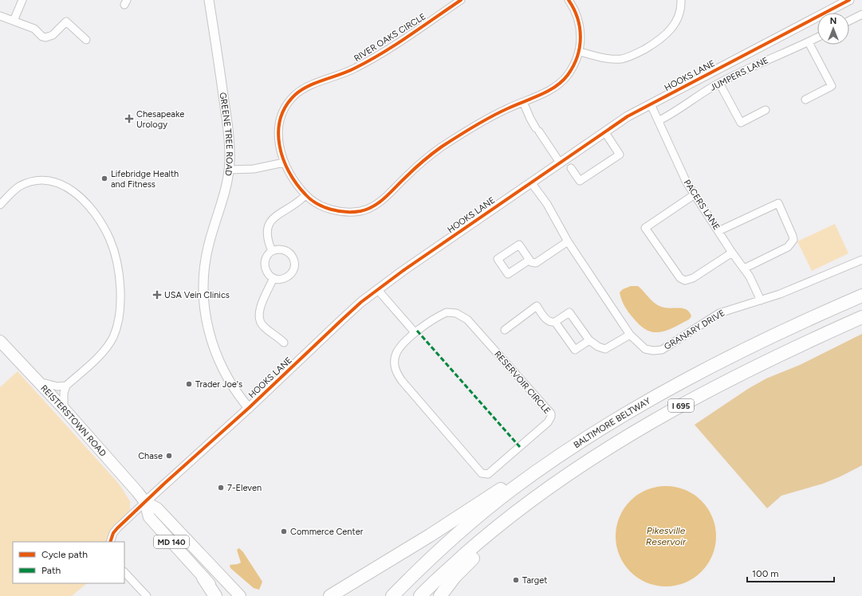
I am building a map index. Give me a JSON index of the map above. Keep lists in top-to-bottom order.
{
  "streets": {
    "highway": ["I 695", "BALTIMORE BELTWAY"],
    "main road": ["REISTERSTOWN ROAD", "MD 140"],
    "street": [
      "RIVER OAKS CIRCLE",
      "JUMPERS LANE",
      "HOOKS LANE",
      "GREENE TREE ROAD",
      "PACERS LANE",
      "GRANARY DRIVE",
      "RESERVOIR CIRCLE"
    ]
  },
  "crossings": [
    ["JUMPERS LANE", "PACERS LANE"],
    ["HOOKS LANE", "GREENE TREE ROAD"],
    ["HOOKS LANE", "PACERS LANE"],
    ["HOOKS LANE", "GRANARY DRIVE"],
    ["HOOKS LANE", "REISTERSTOWN ROAD"],
    ["PACERS LANE", "GRANARY DRIVE"]
  ],
  "water": ["Pikesville Reservoir"],
  "places": {
    "health": ["Chesapeake Urology", "USA Vein Clinics"],
    "other": [
      "Lifebridge Health and Fitness",
      "Trader Joe's",
      "Chase",
      "7-Eleven",
      "Commerce Center",
      "Target"
    ]
  },
  "legend": ["Cycle path", "Path"],
  "scale_bar": "100 m",
  "north": "top"
}
